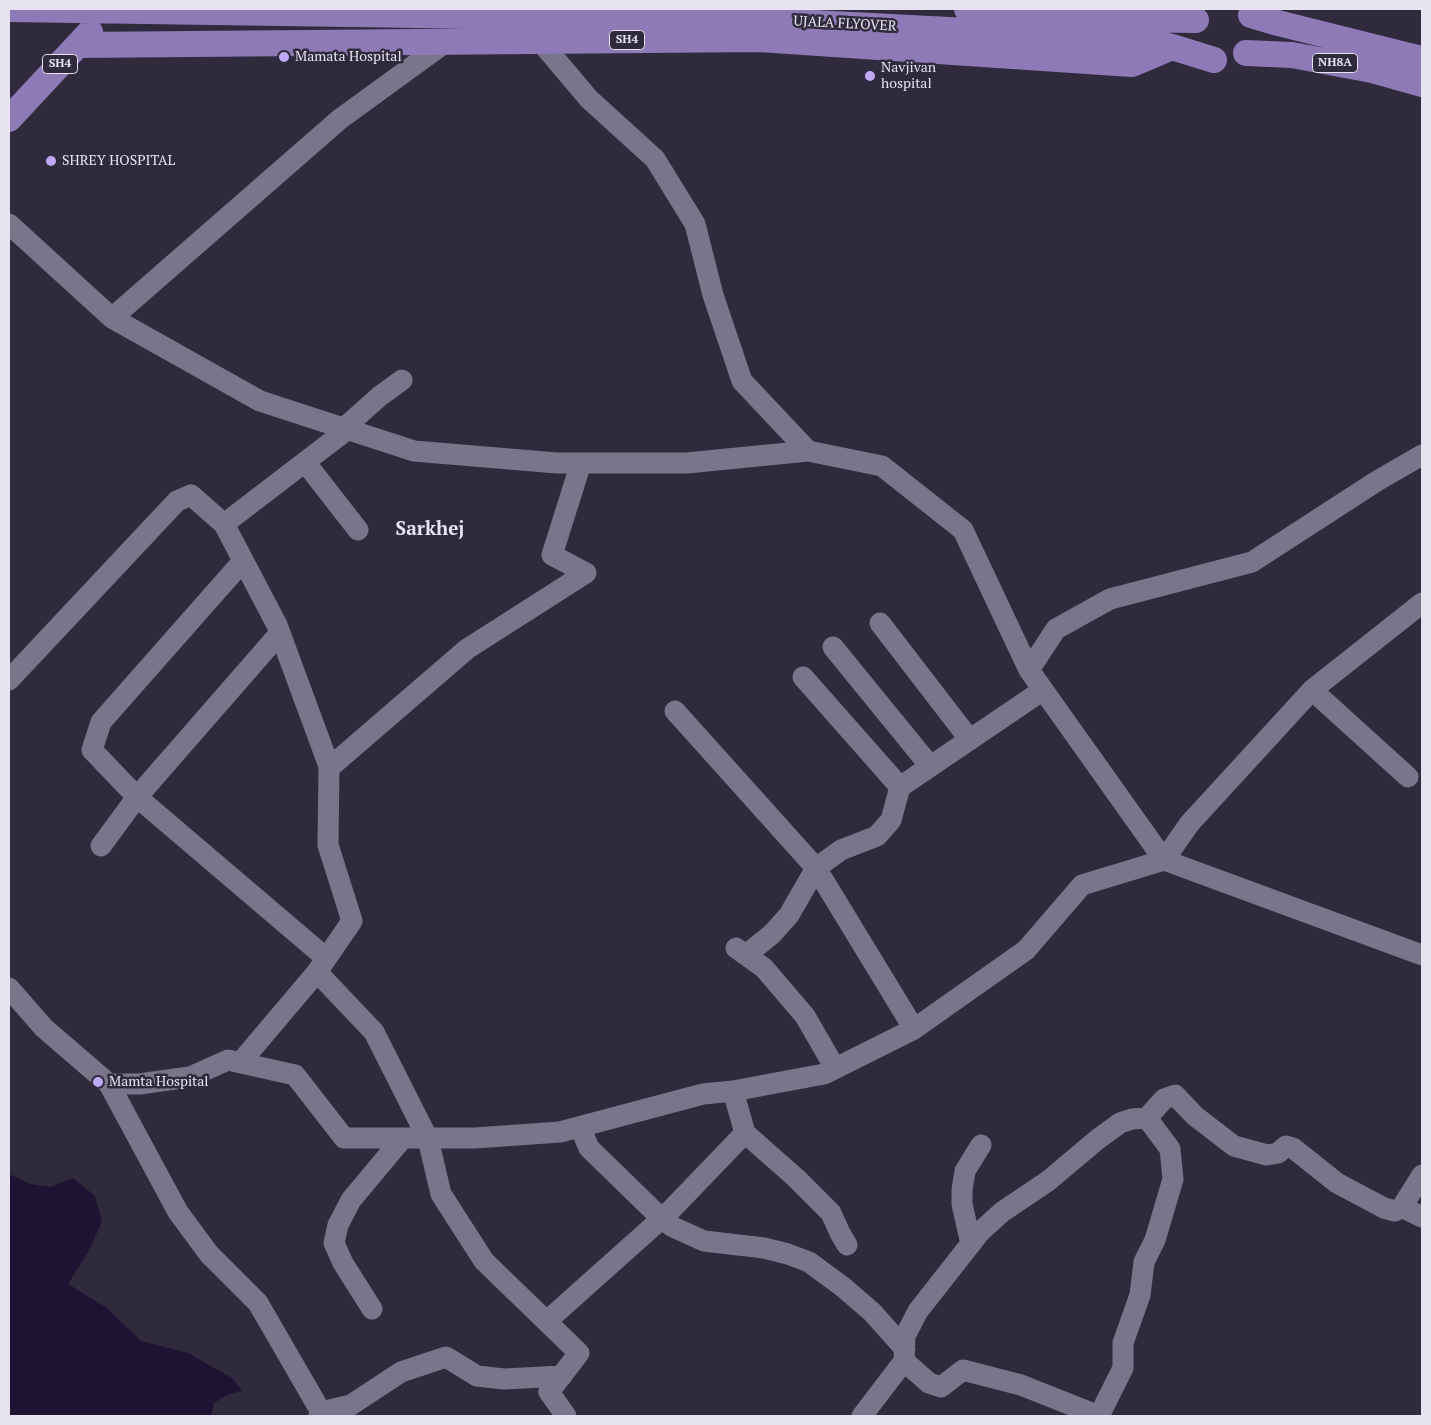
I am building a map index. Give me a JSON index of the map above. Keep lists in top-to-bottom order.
{
  "streets": {
    "main road": ["UJALA FLYOVER", "SH4", "NH8A"]
  },
  "districts": ["Sarkhej"],
  "places": [
    "Mamata Hospital",
    "Navjivan hospital",
    "SHREY HOSPITAL",
    "Mamta Hospital"
  ]
}
